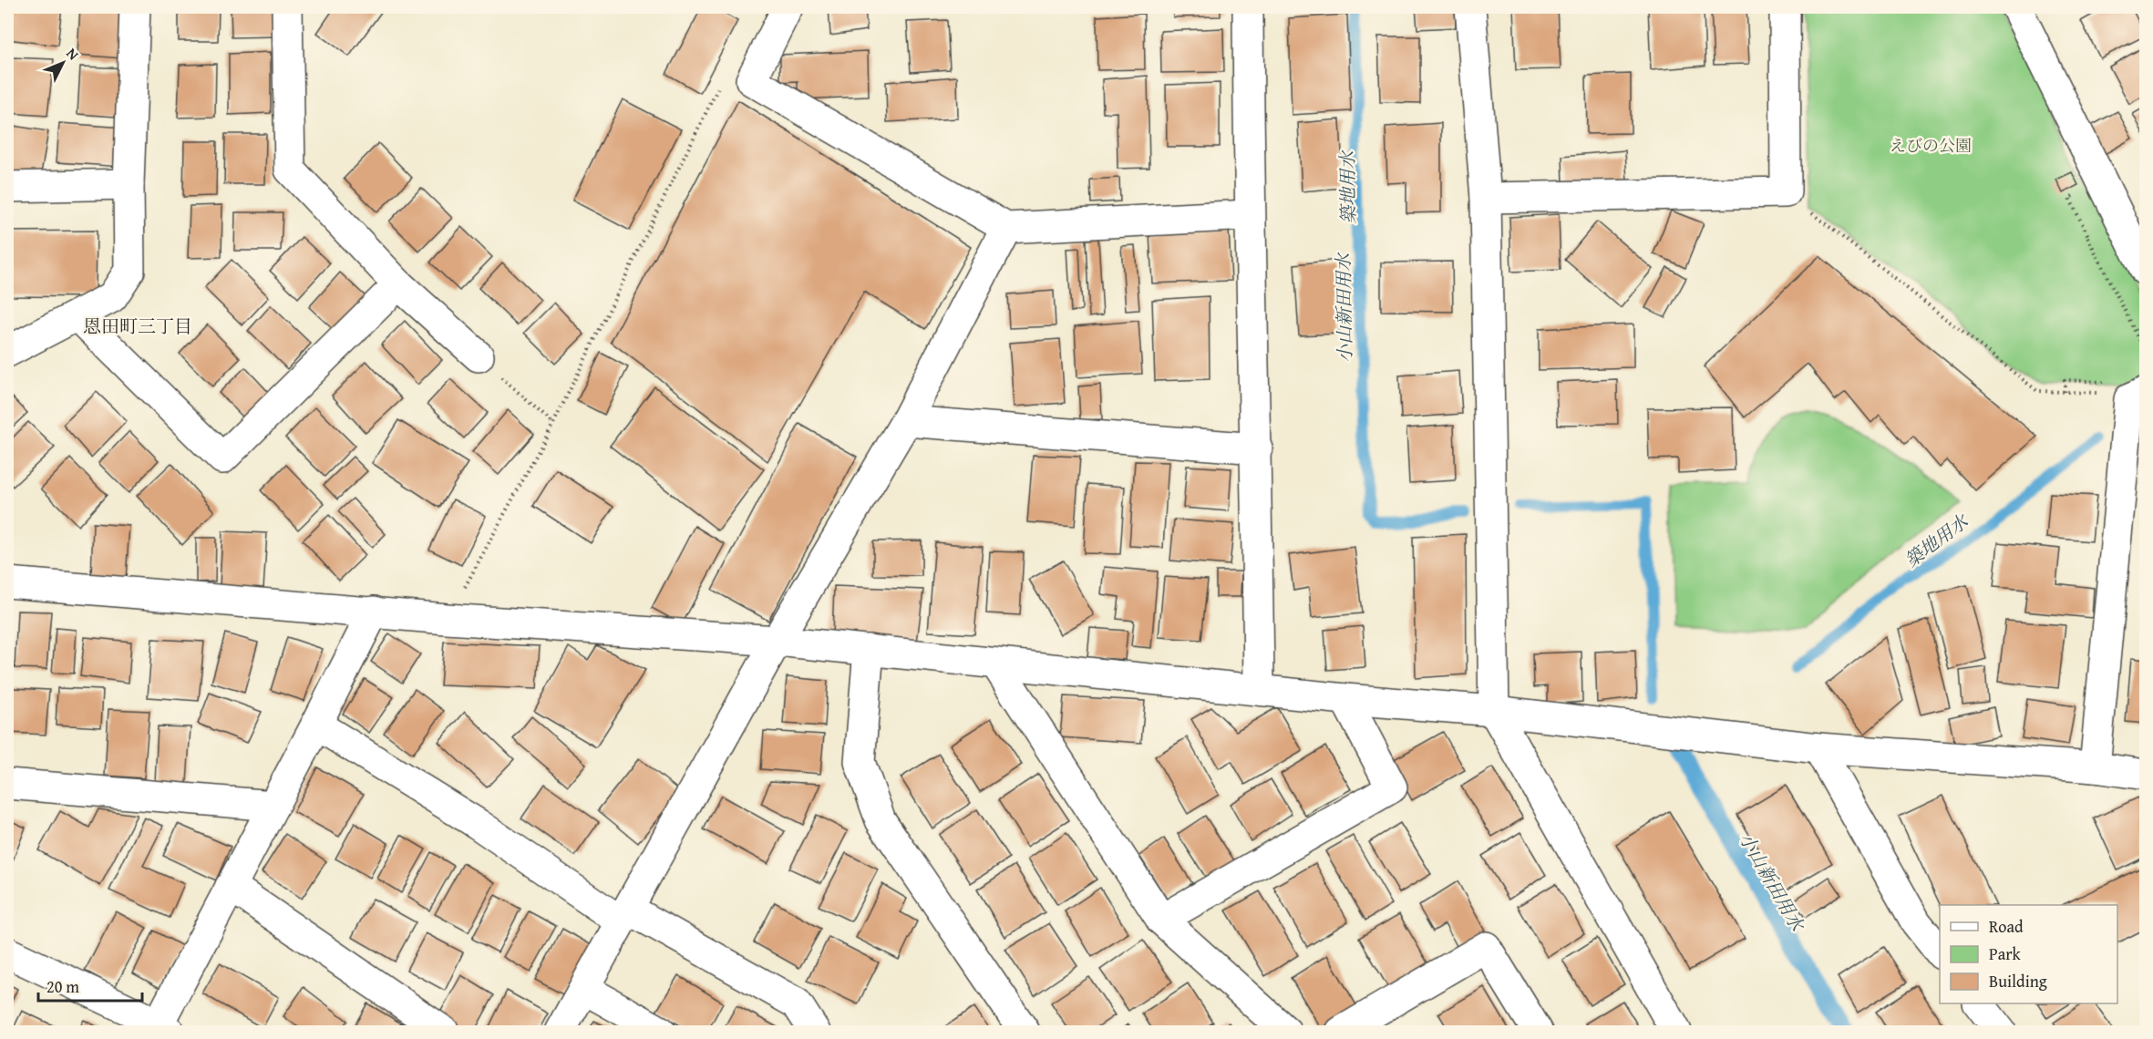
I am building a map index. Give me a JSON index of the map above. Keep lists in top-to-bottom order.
{
  "districts": ["恩田町三丁目"],
  "water": ["築地用水", "小山新田用水"],
  "parks": ["えびの公園"],
  "legend": ["Road", "Park", "Building"],
  "scale_bar": "20 m",
  "north": "top right"
}
